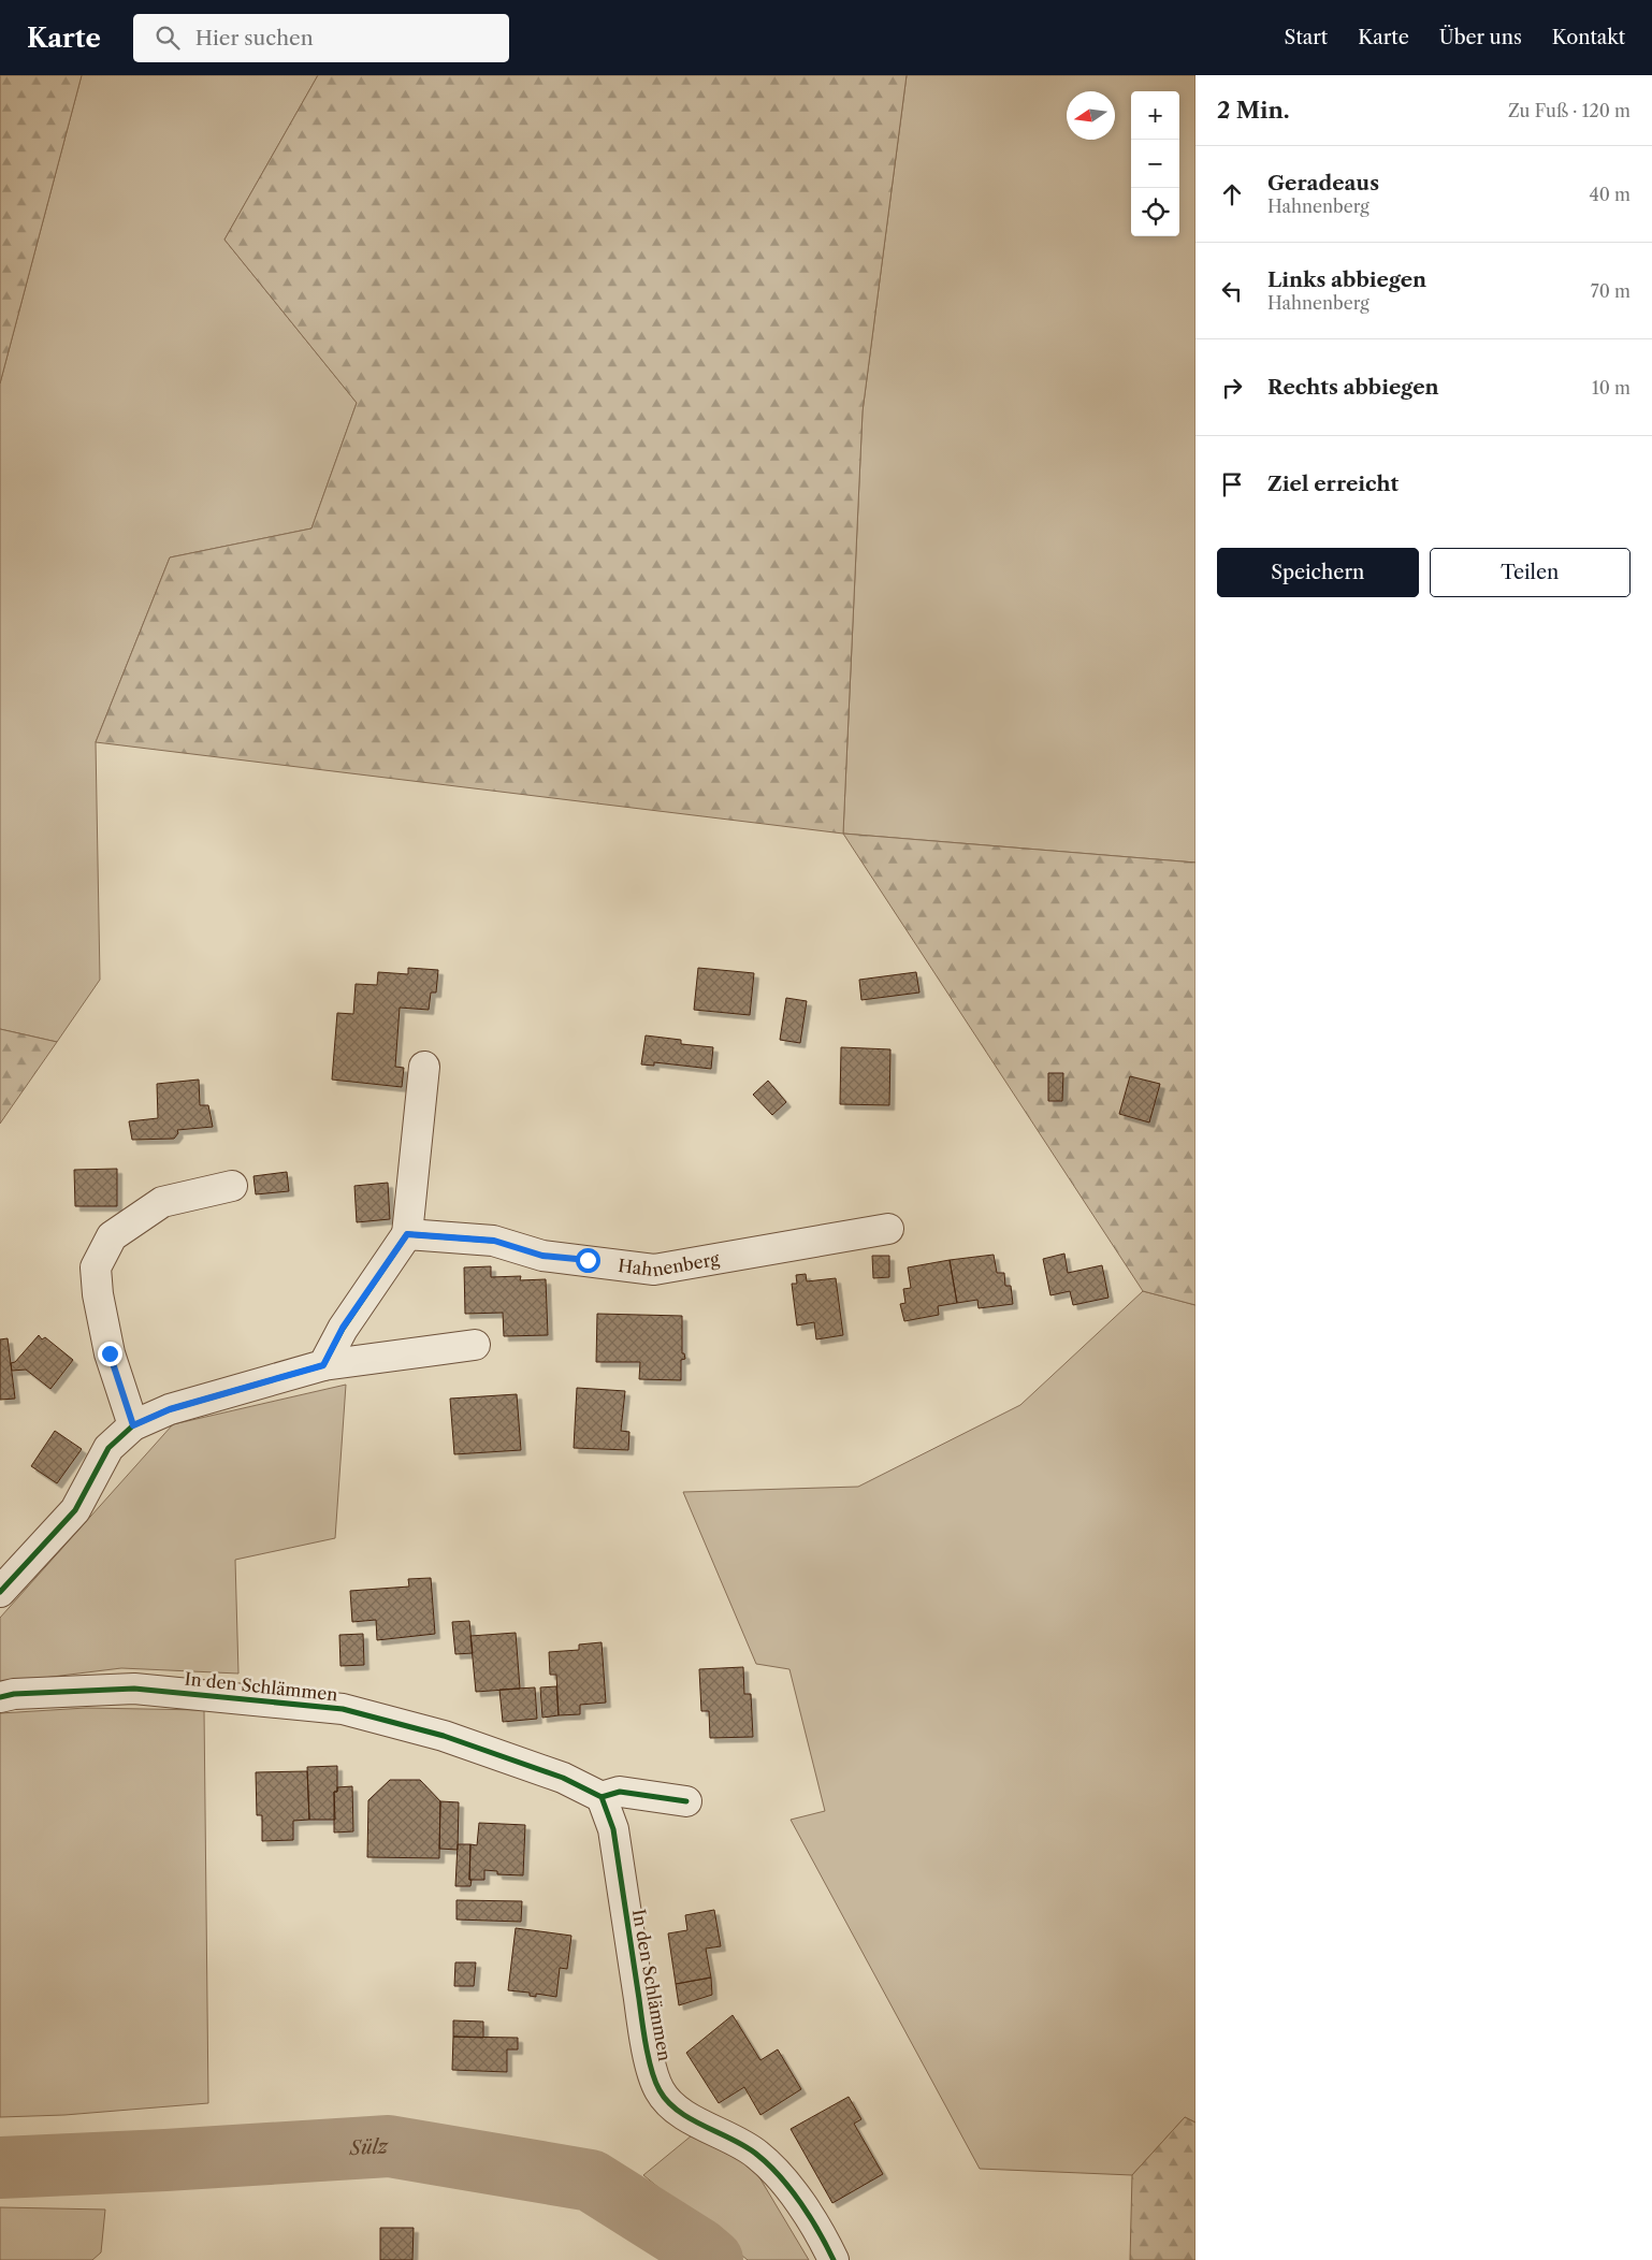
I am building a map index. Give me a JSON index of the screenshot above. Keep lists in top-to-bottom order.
{
  "streets": {
    "street": ["Hahnenberg", "In den Schlämmen"]
  },
  "water": ["Sülz"],
  "north": "left",
  "page": {
    "header": "Karte",
    "search": "Hier suchen",
    "nav": [
      "Start",
      "Karte",
      "Über uns",
      "Kontakt"
    ],
    "heading": ["2 Min.", "Zu Fuß · 120 m"],
    "map_buttons": ["+", "−"],
    "list": [
      ["Geradeaus", "Hahnenberg", "40 m"],
      ["Links abbiegen", "Hahnenberg", "70 m"],
      ["Rechts abbiegen", "10 m"],
      "Ziel erreicht"
    ],
    "buttons": ["Speichern", "Teilen"]
  }
}
